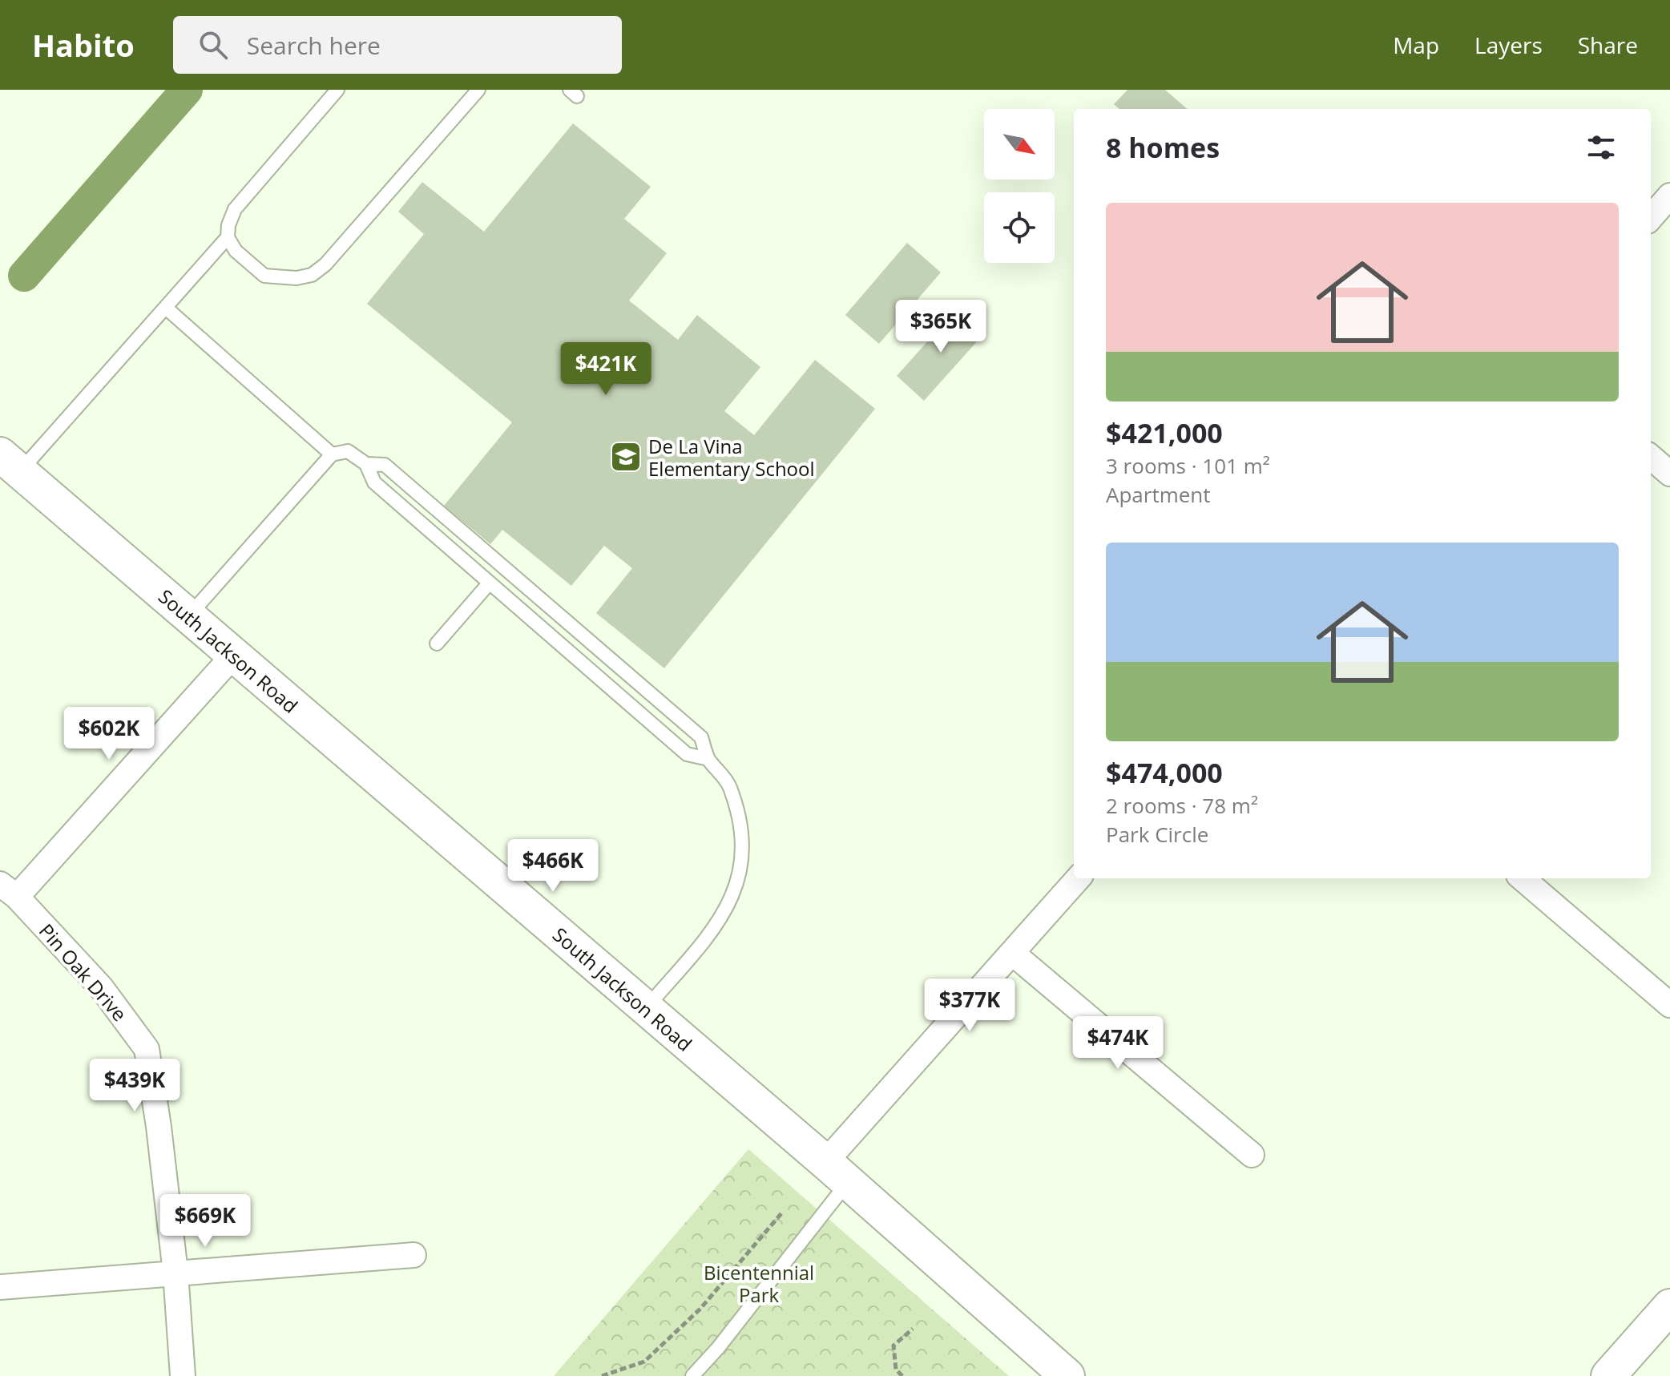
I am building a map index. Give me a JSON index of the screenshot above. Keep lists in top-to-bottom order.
{
  "streets": {
    "main road": ["South Jackson Road"],
    "street": ["Pin Oak Drive"]
  },
  "parks": ["Bicentennial Park"],
  "places": {
    "school or university": ["De La Vina Elementary School"]
  },
  "north": "bottom right",
  "page": {
    "header": "Habito",
    "search": "Search here",
    "nav": ["Map", "Layers", "Share"],
    "heading": "8 homes",
    "list": [
      {
        "name": "$421,000",
        "note": "3 rooms · 101 m² · Apartment"
      },
      {
        "name": "$474,000",
        "note": "2 rooms · 78 m² · Park Circle"
      }
    ],
    "price": [
      "$365K",
      "$421K",
      "$602K",
      "$466K",
      "$377K",
      "$474K",
      "$439K",
      "$669K"
    ]
  }
}
